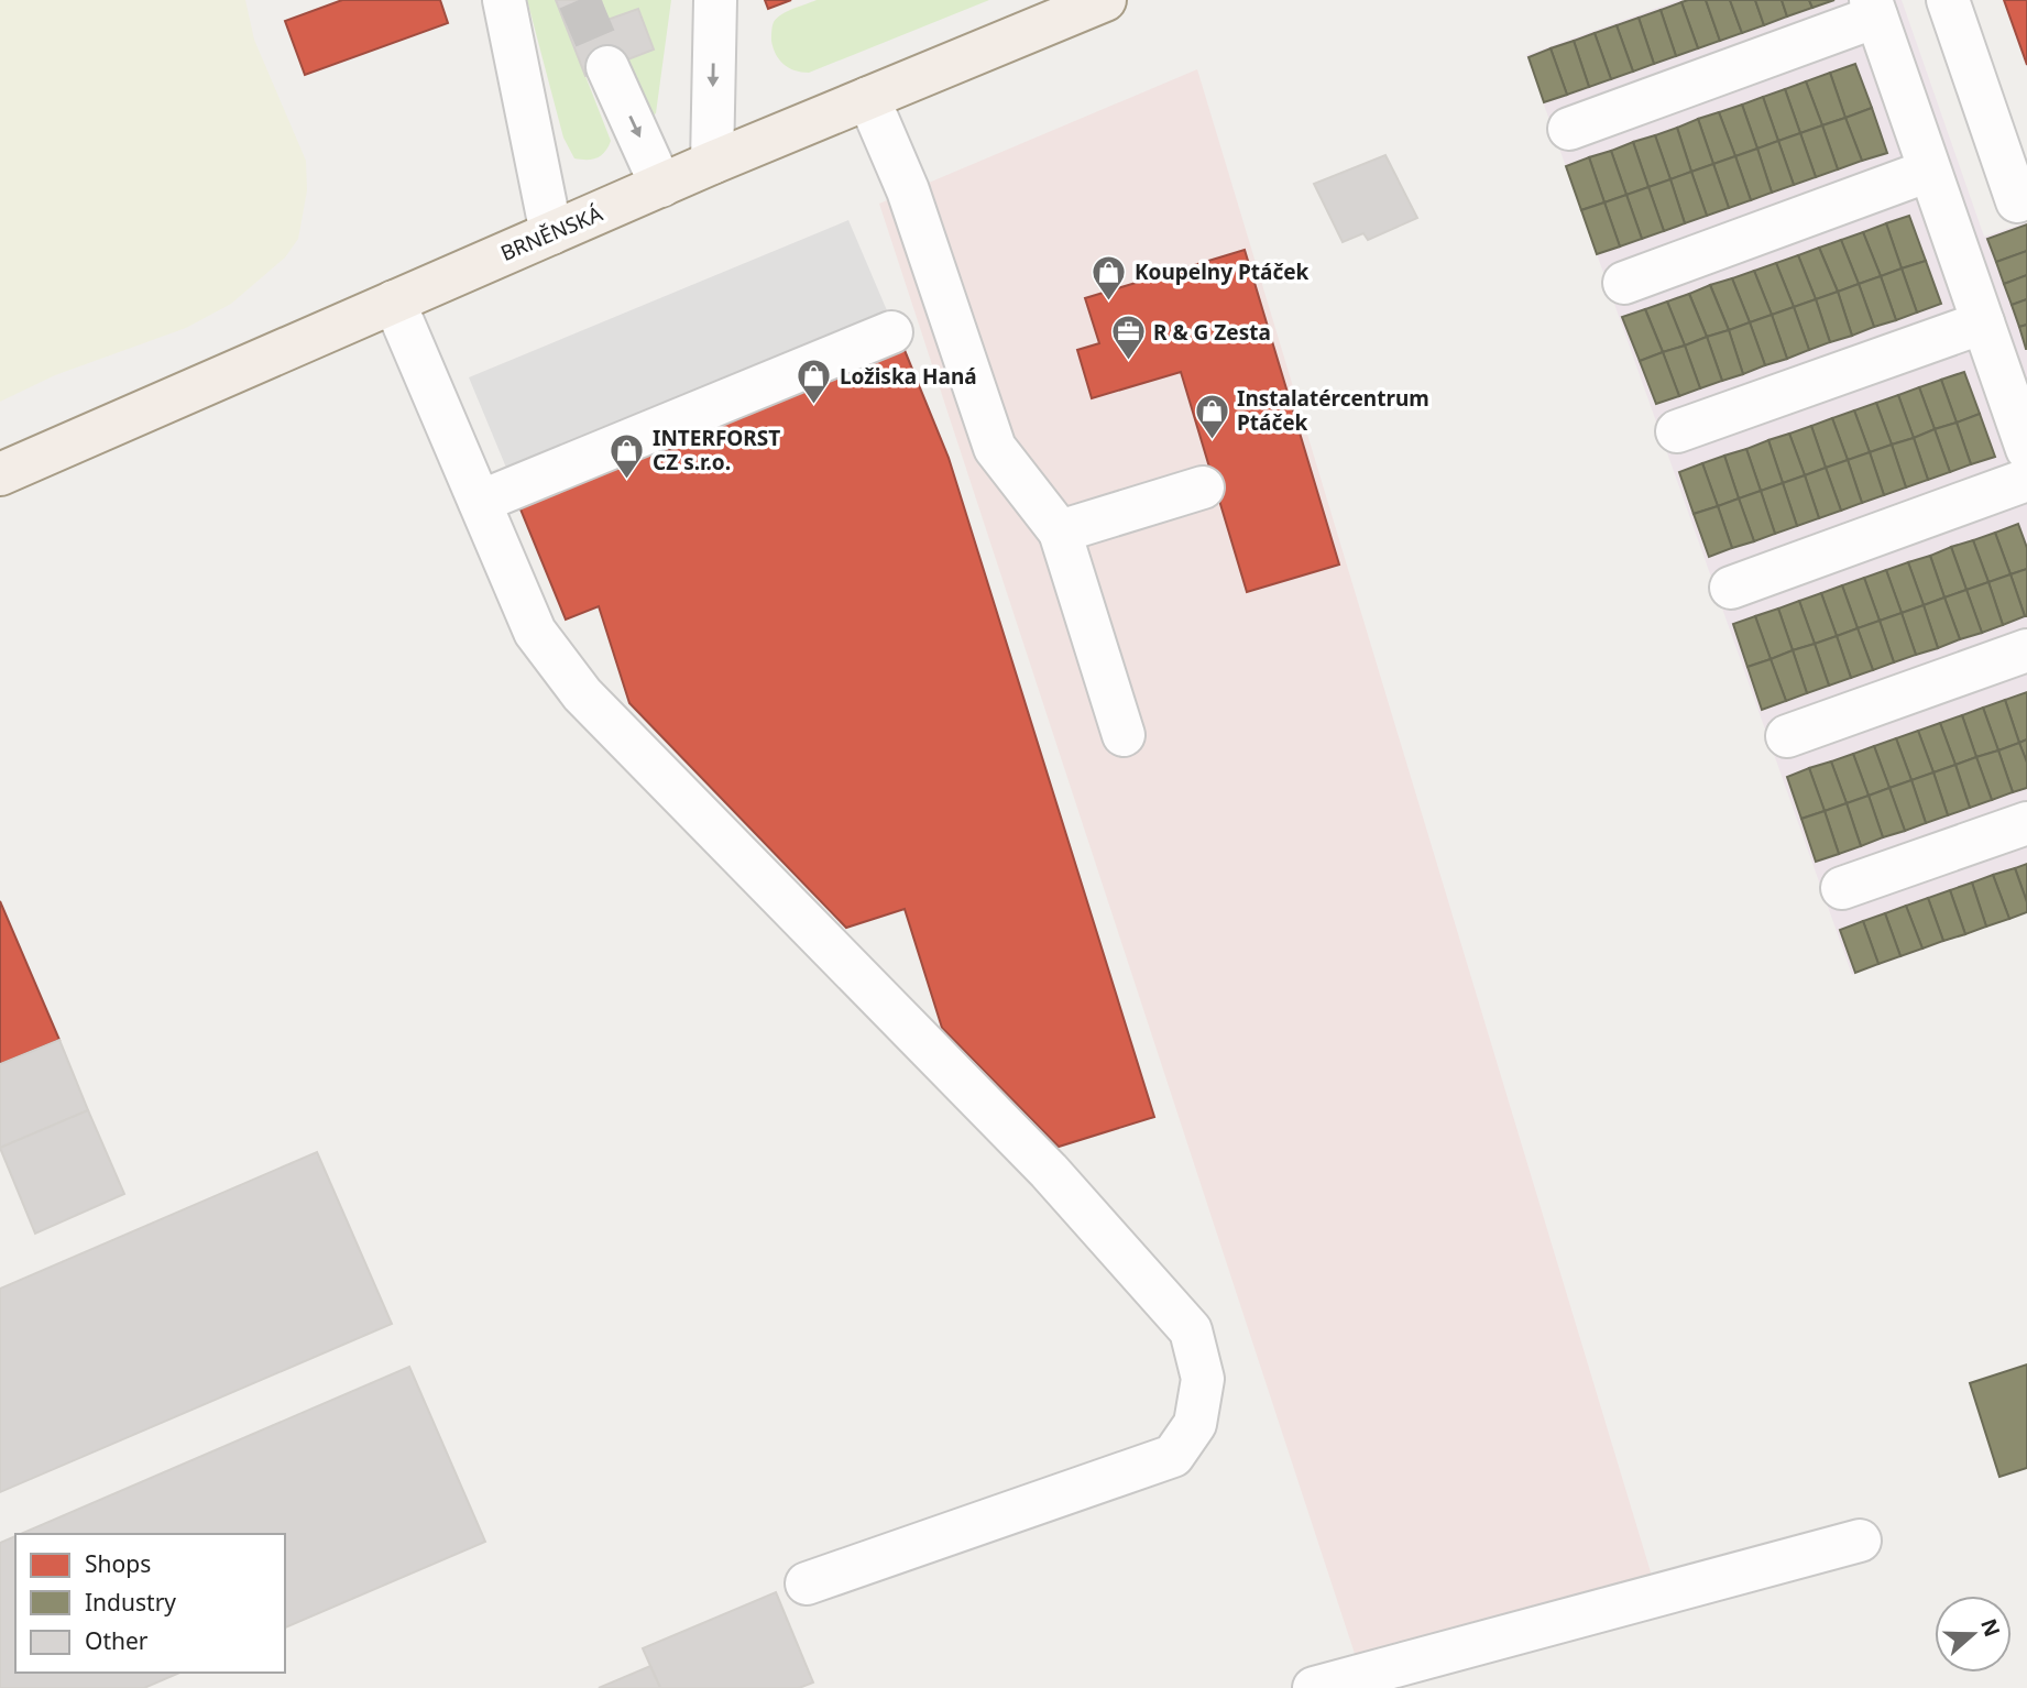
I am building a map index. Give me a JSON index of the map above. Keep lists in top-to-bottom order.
{
  "streets": {
    "main road": ["BRNĚNSKÁ"]
  },
  "places": {
    "shop": [
      "Koupelny Ptáček",
      "Ložiska Haná",
      "Instalatércentrum Ptáček",
      "INTERFORST CZ s.r.o."
    ],
    "office": ["R & G Zesta"]
  },
  "legend": ["Shops", "Industry", "Other"],
  "north": "right"
}
